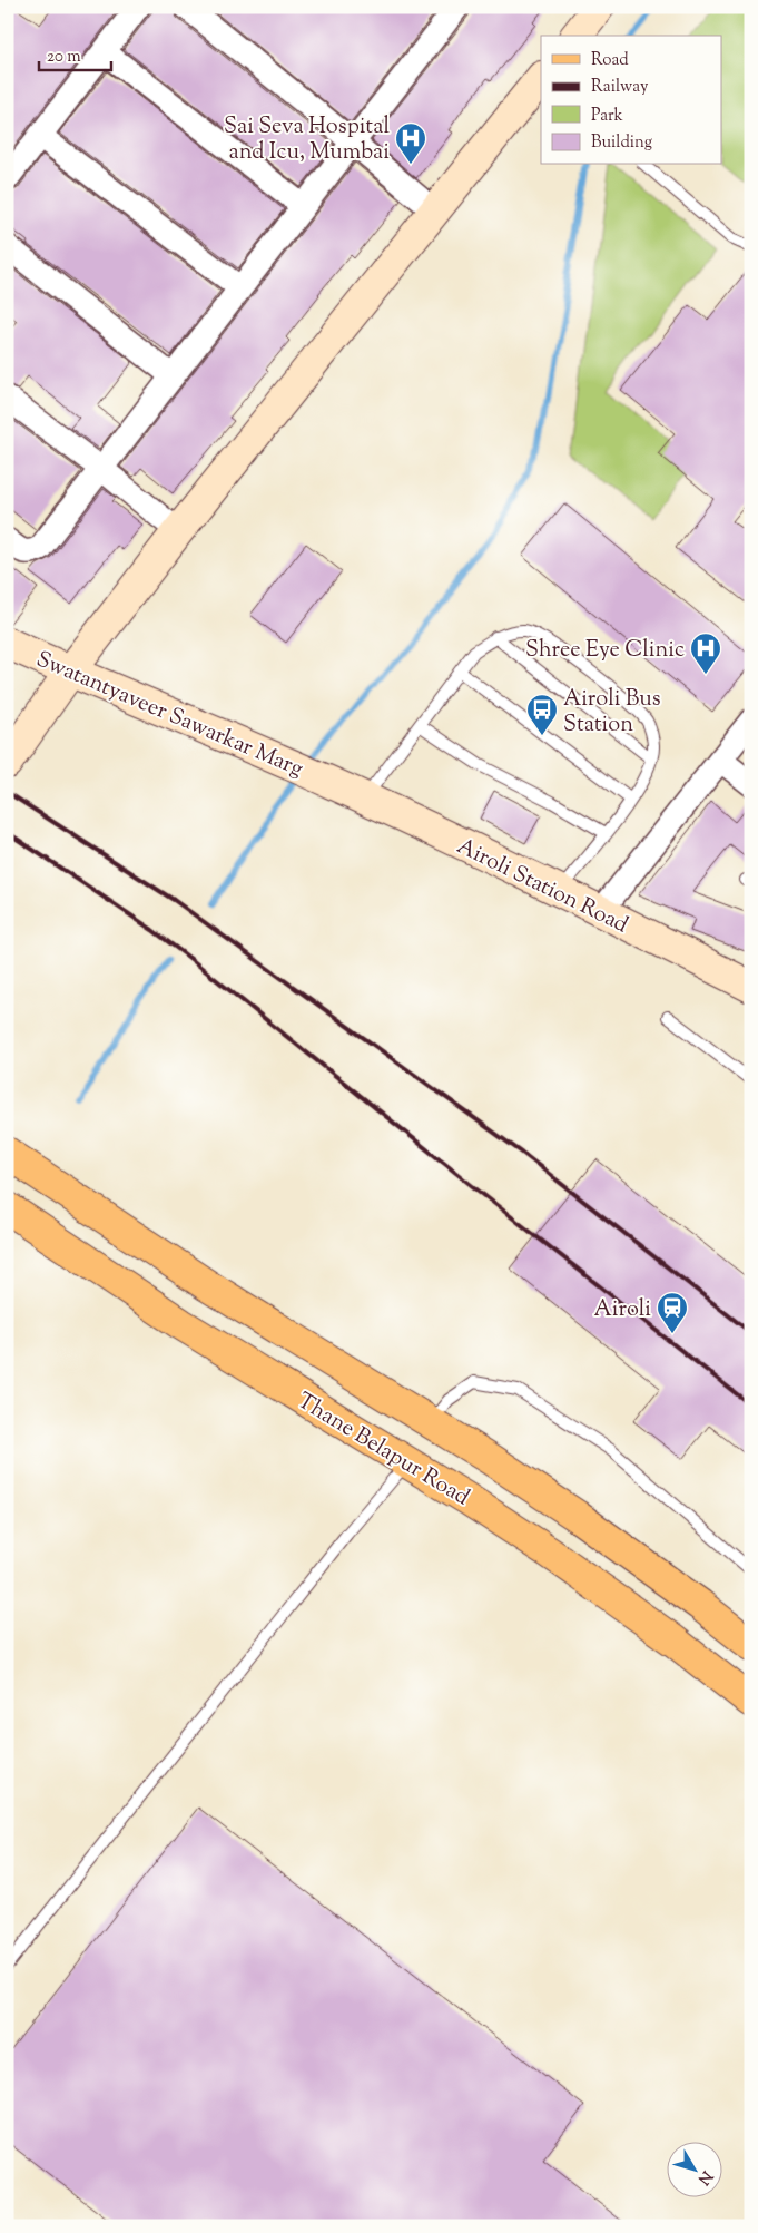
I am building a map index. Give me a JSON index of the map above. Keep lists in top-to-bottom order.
{
  "streets": {
    "main road": ["Swatantyaveer Sawarkar Marg", "Airoli Station Road", "Thane Belapur Road"]
  },
  "crossings": [
    ["Swatantyaveer Sawarkar Marg", "Airoli Station Road"]
  ],
  "places": {
    "hospital": ["Sai Seva Hospital and Icu, Mumbai", "Shree Eye Clinic"],
    "bus stop": ["Airoli Bus Station"],
    "station": ["Airoli"]
  },
  "legend": [
    "Road",
    "Railway",
    "Park",
    "Building"
  ],
  "scale_bar": "20 m",
  "north": "bottom right"
}
